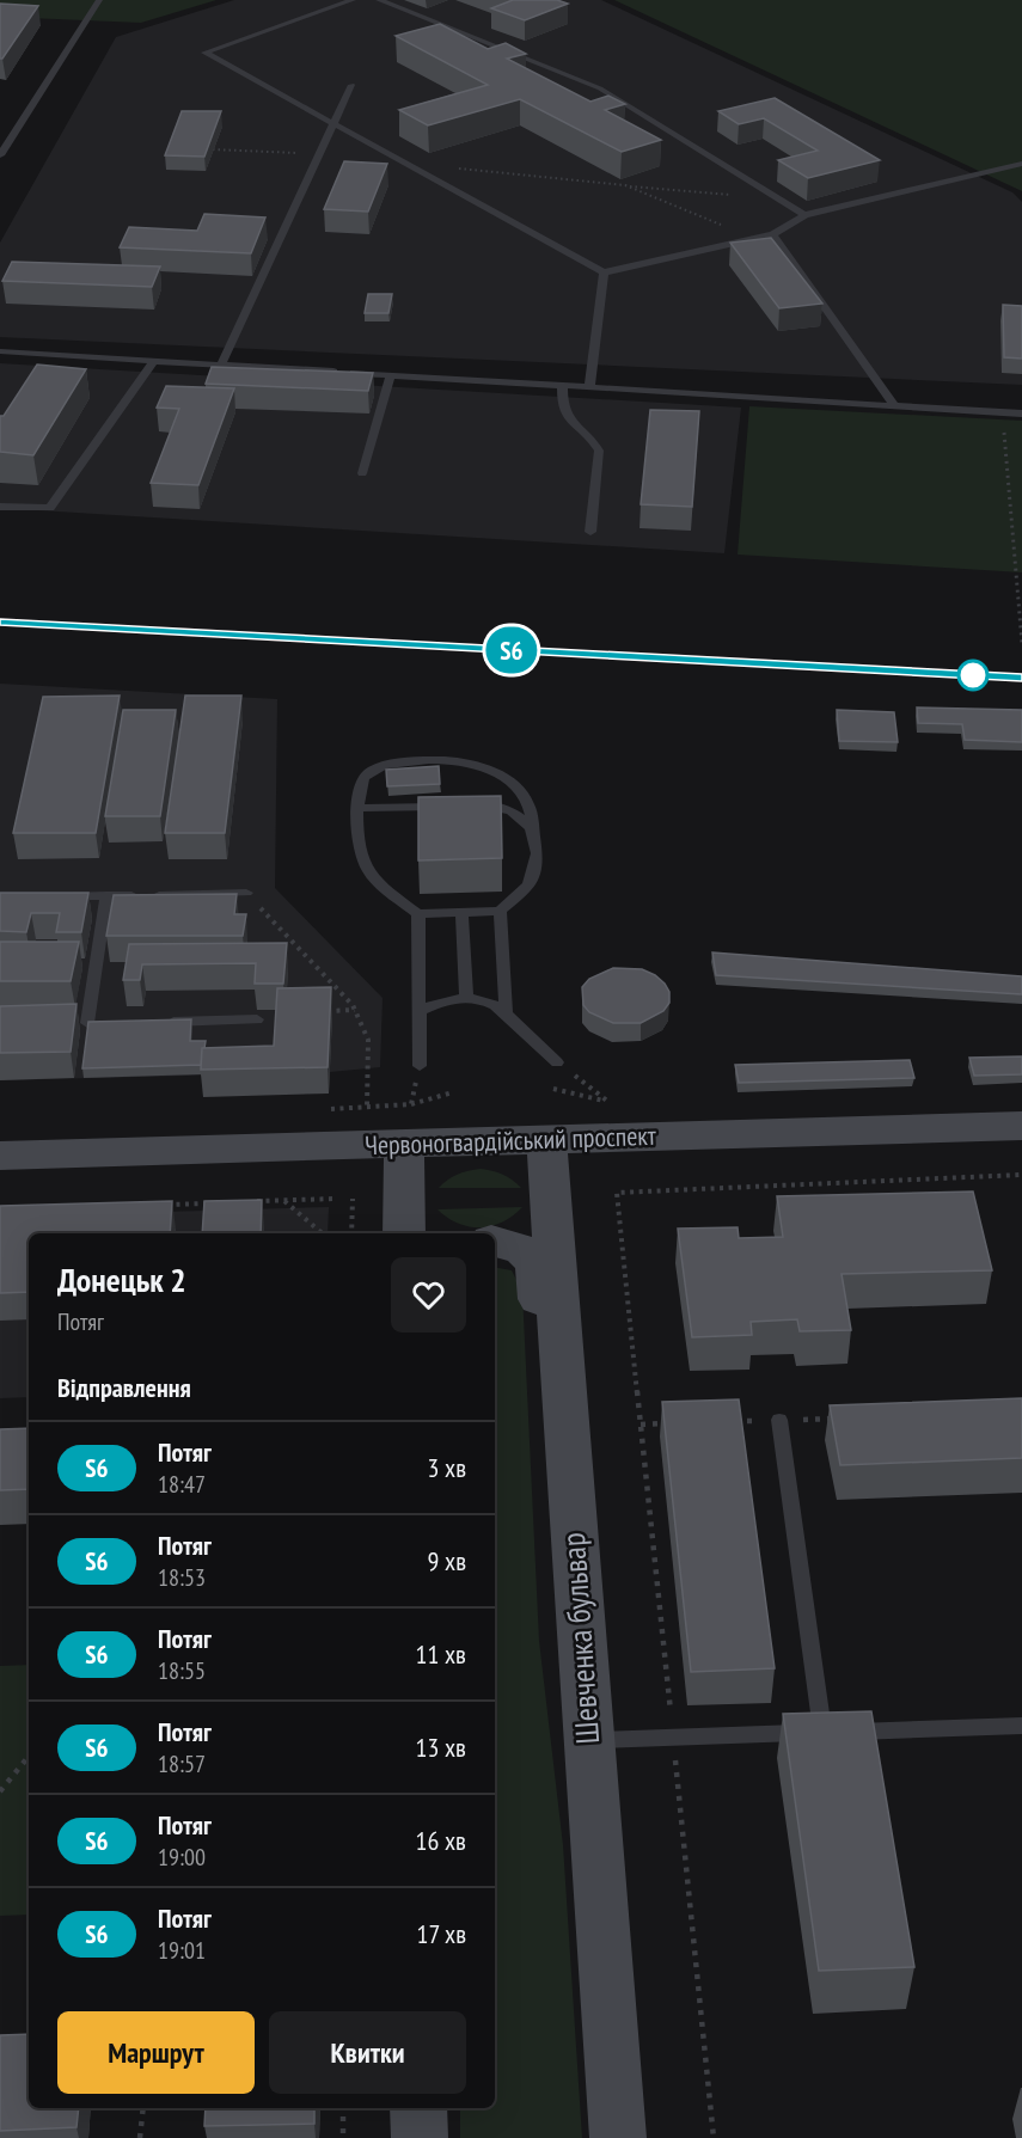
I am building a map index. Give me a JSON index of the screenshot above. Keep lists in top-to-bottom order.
{
  "streets": {
    "main road": ["Червоногвардійський проспект", "Шевченка бульвар"]
  },
  "crossings": [
    ["Червоногвардійський проспект", "Шевченка бульвар"]
  ],
  "page": {
    "on_map": "S6",
    "heading": [
      ["Донецьк 2", "Потяг"],
      "Відправлення"
    ],
    "list": [
      {
        "mark": "S6",
        "name": "Потяг",
        "note": "18:47",
        "value": "3 хв"
      },
      {
        "mark": "S6",
        "name": "Потяг",
        "note": "18:53",
        "value": "9 хв"
      },
      {
        "mark": "S6",
        "name": "Потяг",
        "note": "18:55",
        "value": "11 хв"
      },
      {
        "mark": "S6",
        "name": "Потяг",
        "note": "18:57",
        "value": "13 хв"
      },
      {
        "mark": "S6",
        "name": "Потяг",
        "note": "19:00",
        "value": "16 хв"
      },
      {
        "mark": "S6",
        "name": "Потяг",
        "note": "19:01",
        "value": "17 хв"
      }
    ],
    "buttons": ["Маршрут", "Квитки"]
  }
}
